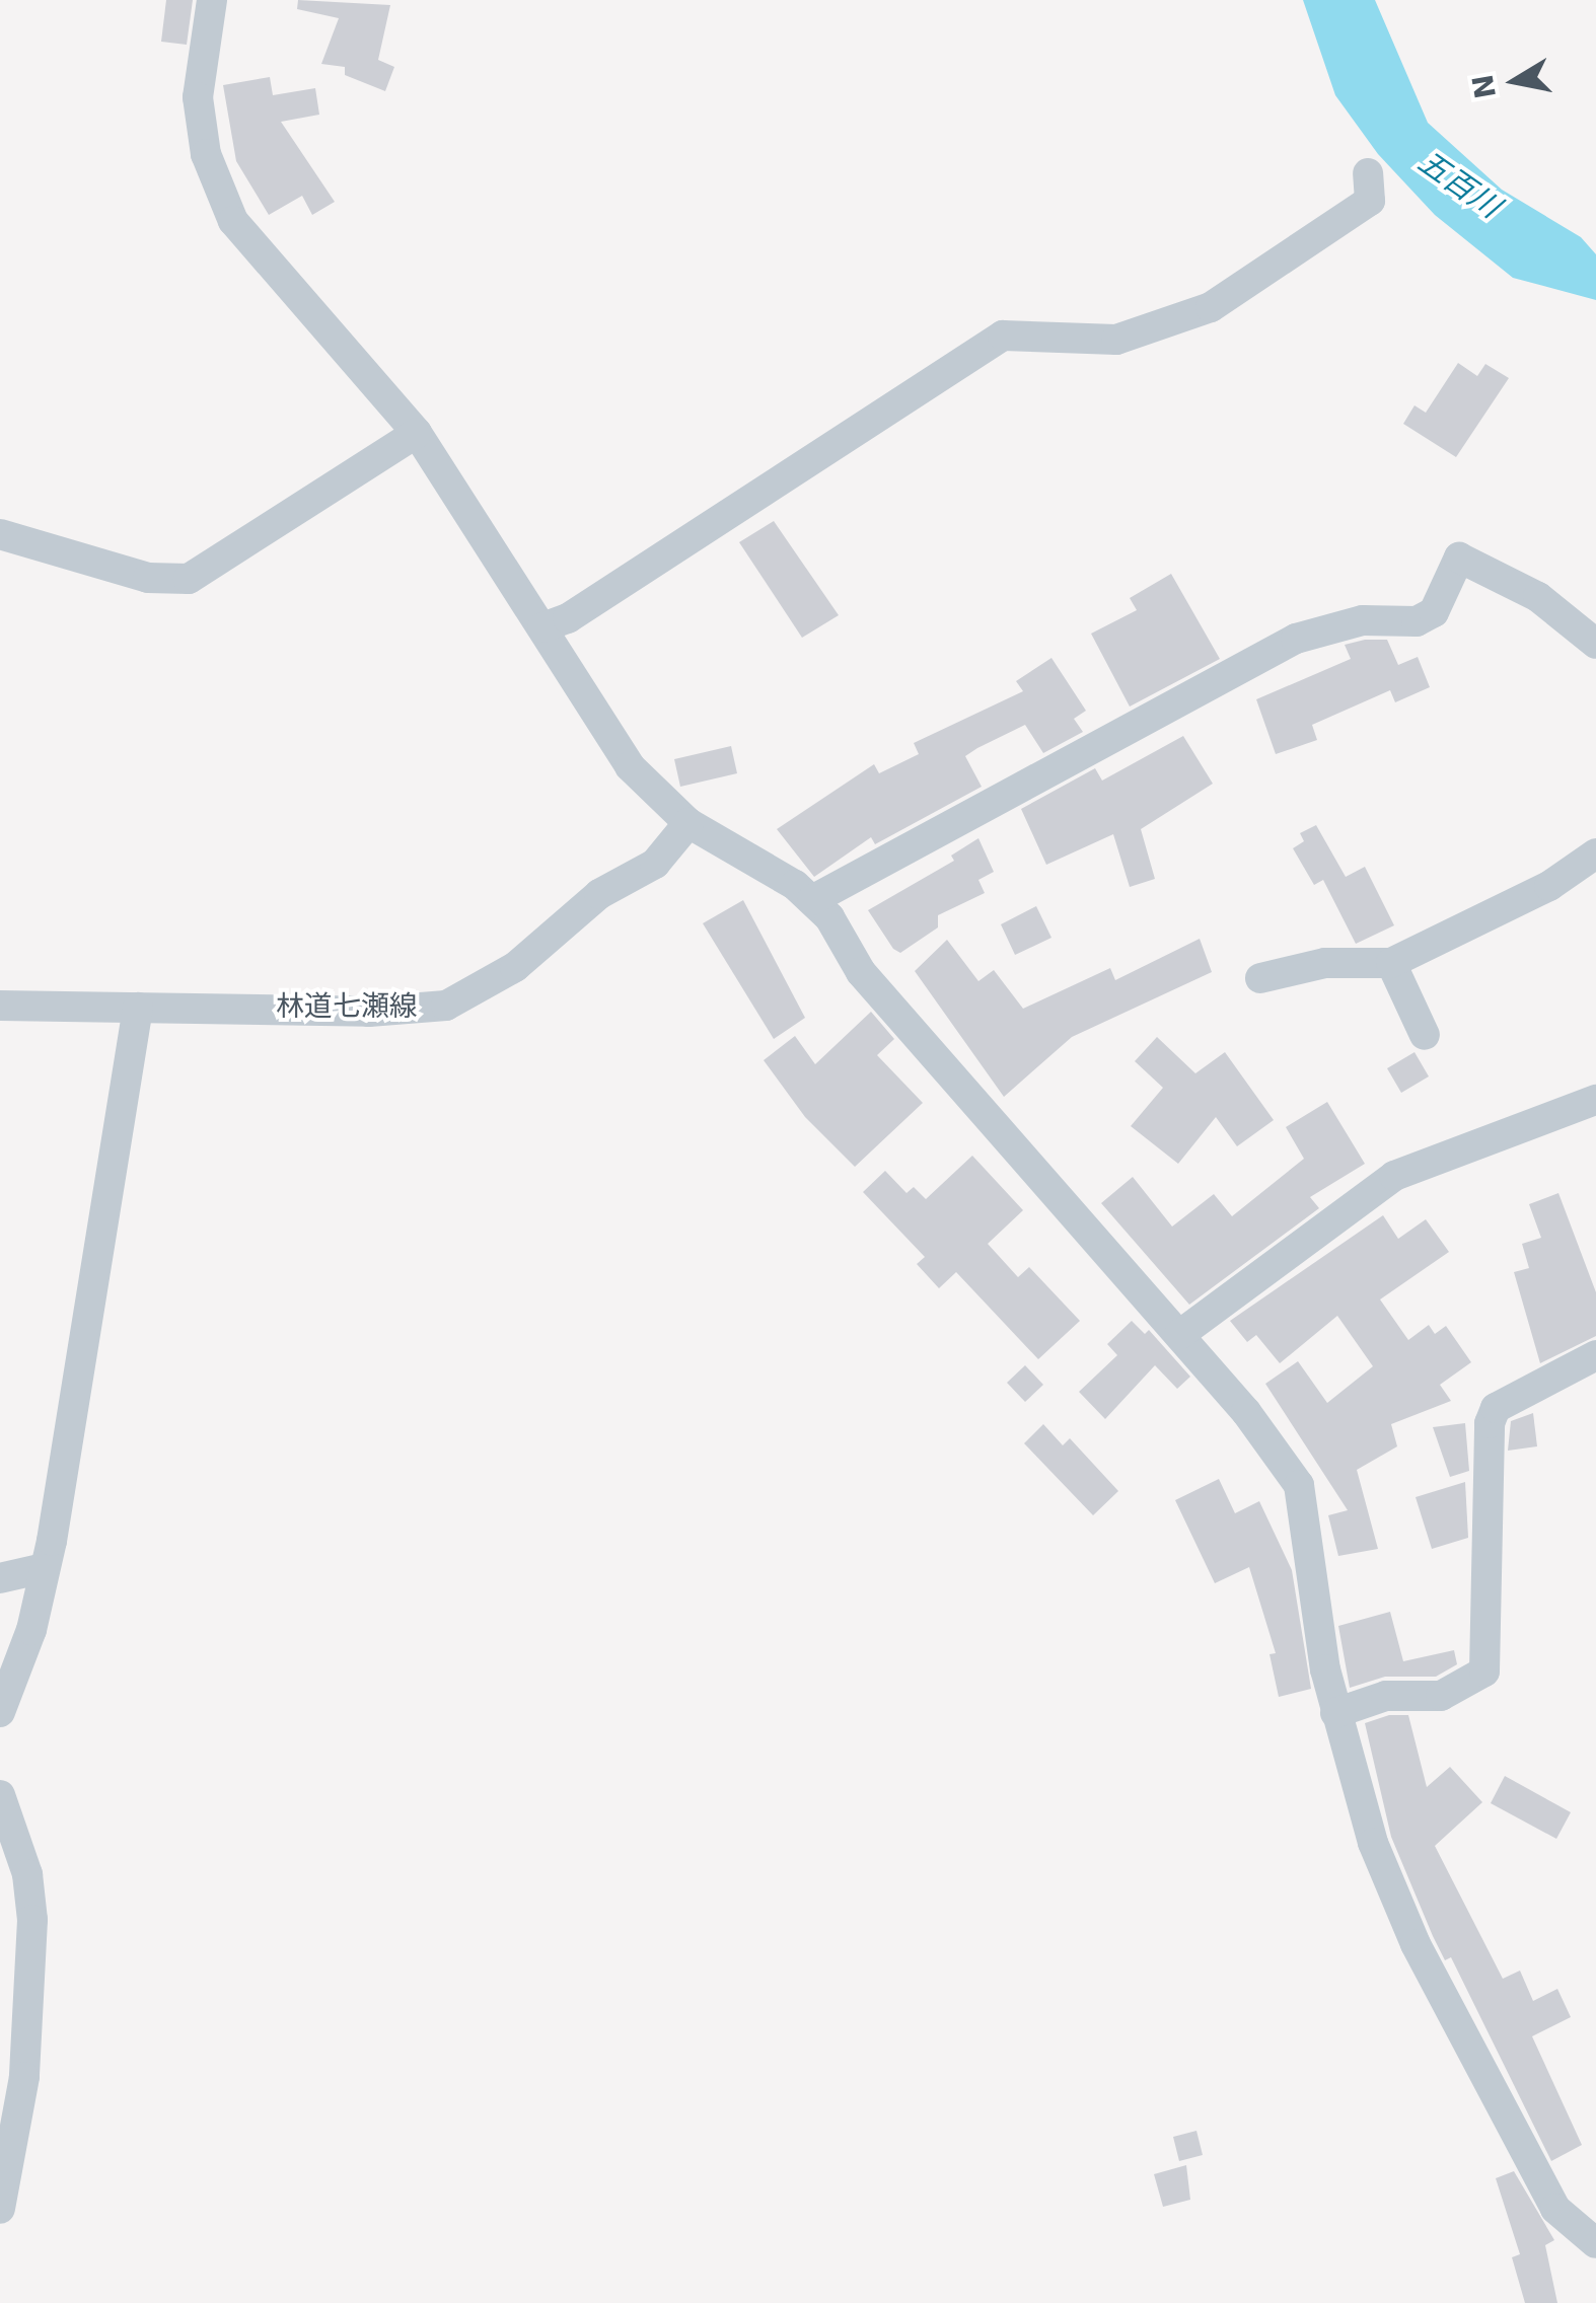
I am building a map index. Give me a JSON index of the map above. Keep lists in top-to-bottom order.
{
  "streets": {
    "street": ["林道七瀬線"]
  },
  "water": ["五百川"],
  "north": "left"
}
